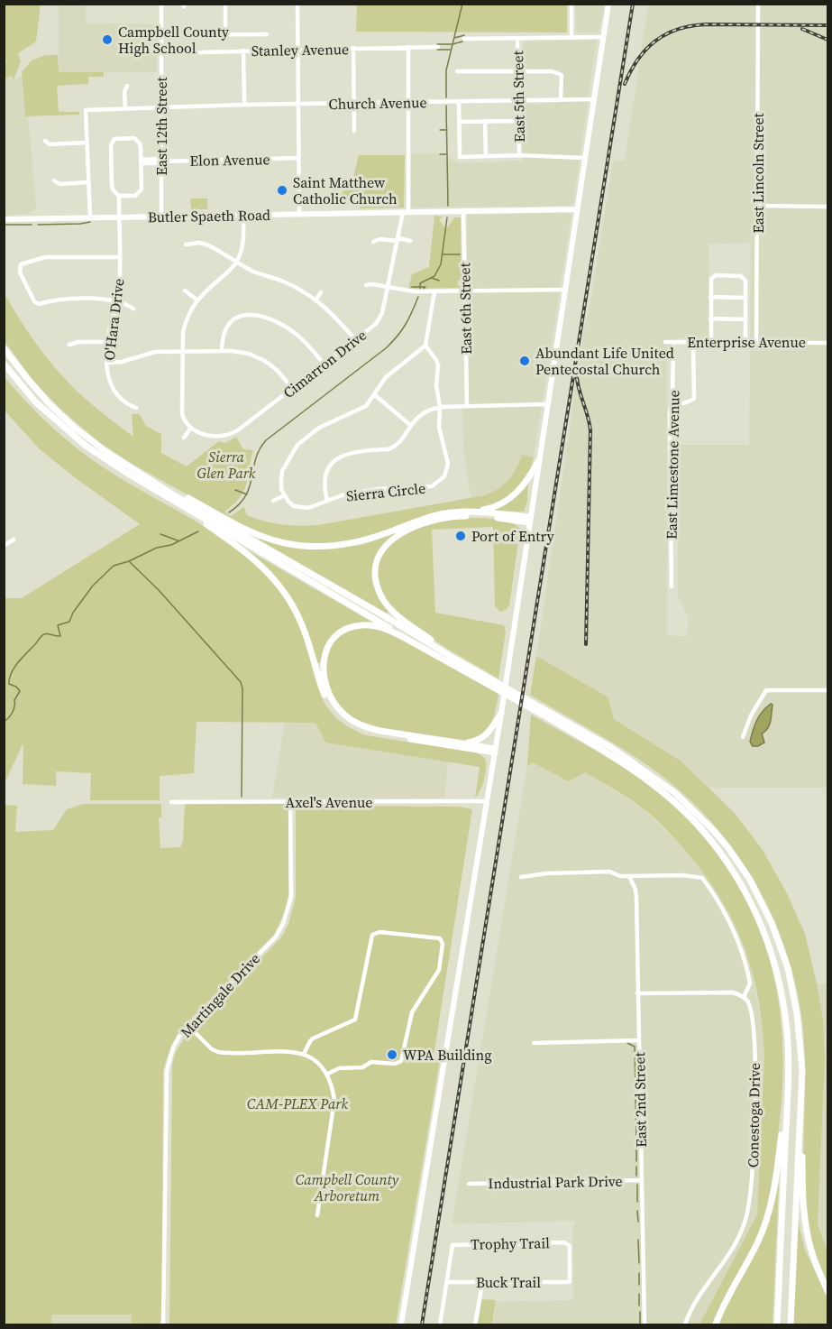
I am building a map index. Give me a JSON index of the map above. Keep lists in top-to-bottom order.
{
  "streets": {
    "main road": ["Butler Spaeth Road"],
    "street": [
      "Stanley Avenue",
      "East 5th Street",
      "Church Avenue",
      "East 12th Street",
      "Elon Avenue",
      "East Lincoln Street",
      "East 6th Street",
      "O'Hara Drive",
      "Enterprise Avenue",
      "Cimarron Drive",
      "East Limestone Avenue",
      "Sierra Circle",
      "Axel's Avenue",
      "Martingale Drive",
      "East 2nd Street",
      "Conestoga Drive",
      "Industrial Park Drive",
      "Trophy Trail",
      "Buck Trail"
    ]
  },
  "crossings": [
    ["Stanley Avenue", "East 12th Street"],
    ["Stanley Avenue", "Cimarron Drive"],
    ["East 5th Street", "Church Avenue"],
    ["Church Avenue", "East 12th Street"],
    ["Church Avenue", "Cimarron Drive"],
    ["East 12th Street", "Elon Avenue"],
    ["East 12th Street", "Butler Spaeth Road"],
    ["Elon Avenue", "O'Hara Drive"],
    ["East Lincoln Street", "Enterprise Avenue"],
    ["Butler Spaeth Road", "East 6th Street"],
    ["Butler Spaeth Road", "O'Hara Drive"],
    ["Butler Spaeth Road", "Cimarron Drive"],
    ["Enterprise Avenue", "East Limestone Avenue"],
    ["Axel's Avenue", "Martingale Drive"],
    ["East 2nd Street", "Industrial Park Drive"],
    ["Trophy Trail", "Buck Trail"]
  ],
  "parks": ["Sierra Glen Park", "CAM-PLEX Park", "Campbell County Arboretum"],
  "places": [
    "Campbell County High School",
    "Saint Matthew Catholic Church",
    "Abundant Life United Pentecostal Church",
    "Port of Entry",
    "WPA Building"
  ]
}
